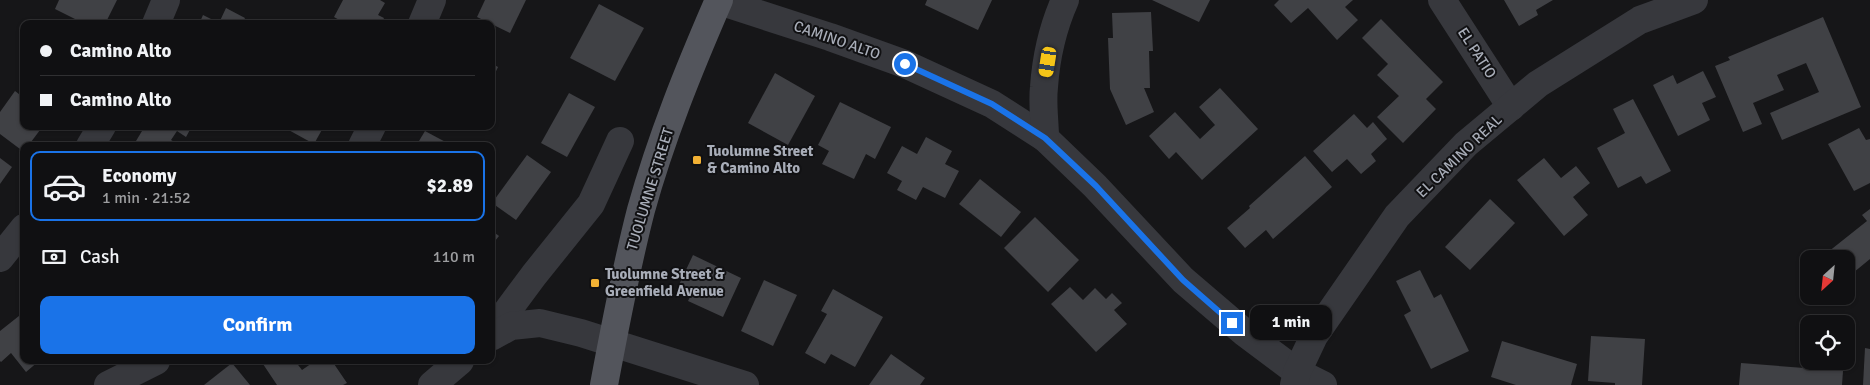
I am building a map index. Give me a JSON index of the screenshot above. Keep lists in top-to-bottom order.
{
  "streets": {
    "main road": ["TUOLUMNE STREET"],
    "street": ["CAMINO ALTO", "EL PATIO", "EL CAMINO REAL"]
  },
  "crossings": [
    ["CAMINO ALTO", "EL CAMINO REAL"],
    ["CAMINO ALTO", "TUOLUMNE STREET"],
    ["EL PATIO", "EL CAMINO REAL"]
  ],
  "places": {
    "transit": ["Tuolumne Street & Camino Alto", "Tuolumne Street & Greenfield Avenue"]
  },
  "north": "bottom left",
  "page": {
    "banner": ["Camino Alto", "Camino Alto"],
    "list": [
      {
        "name": "Economy",
        "note": "1 min · 21:52",
        "value": "$2.89"
      }
    ],
    "pay": ["Cash", "110 m"],
    "buttons": "Confirm",
    "bubble": "1 min"
  }
}
